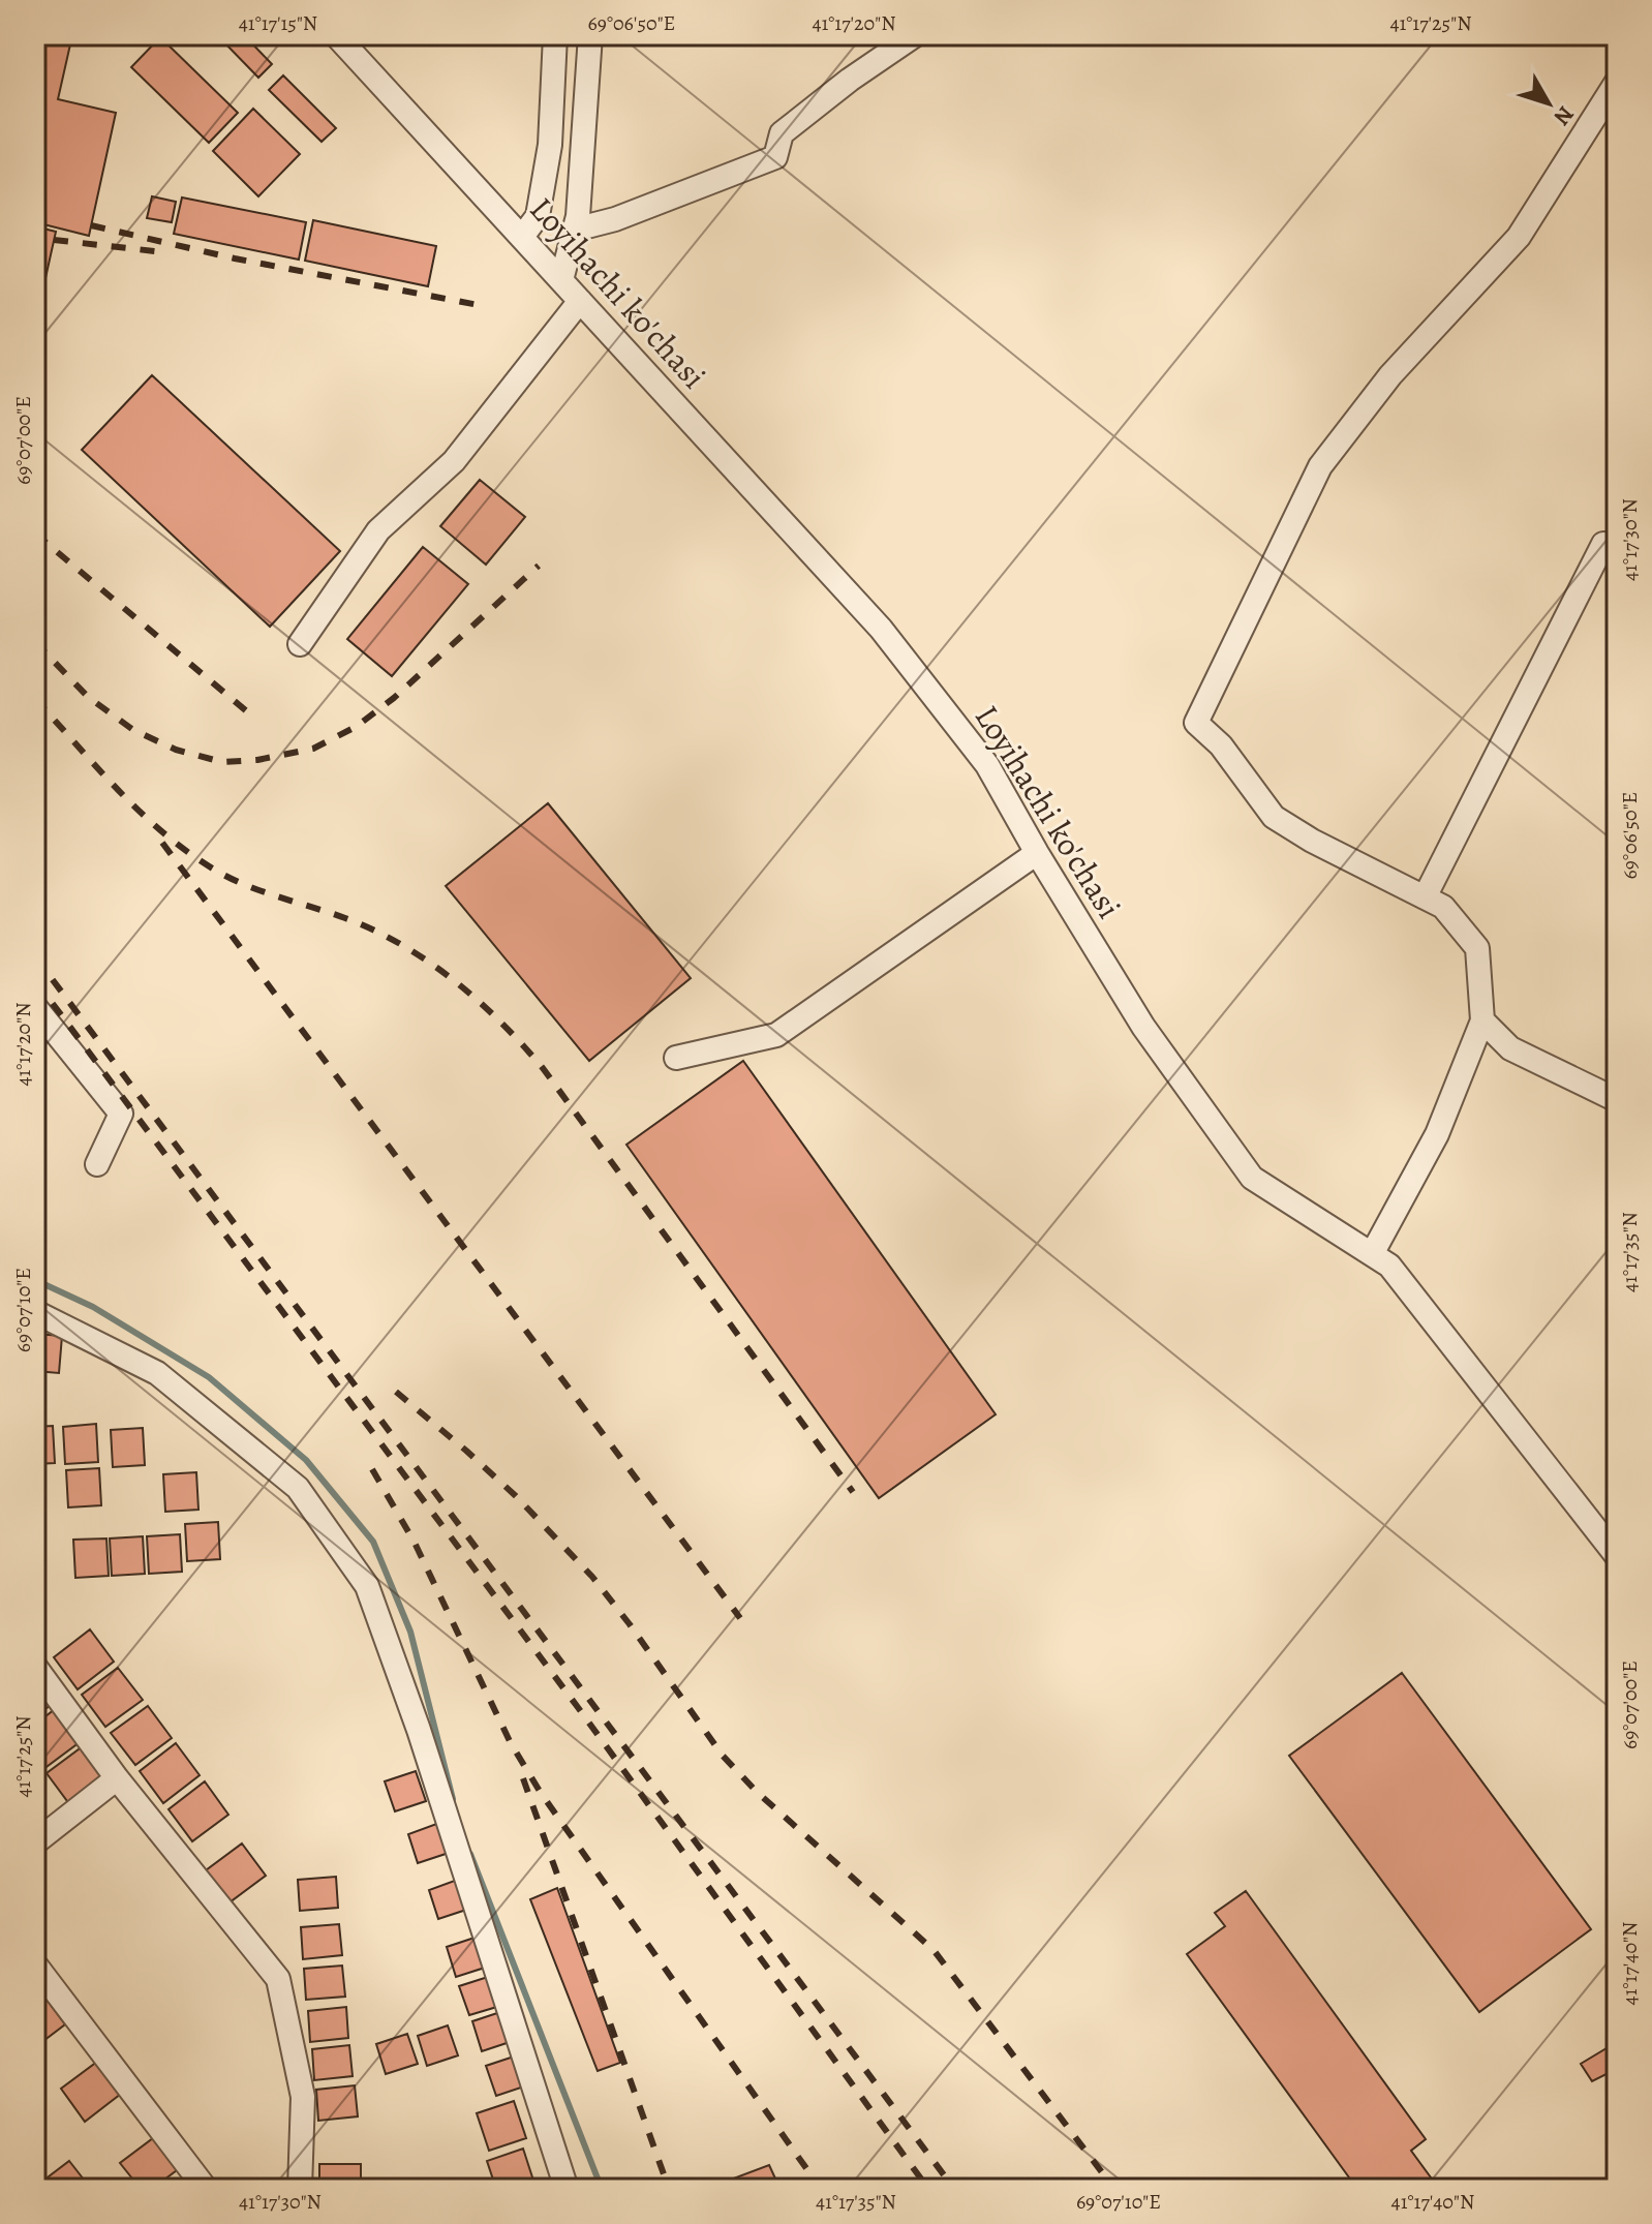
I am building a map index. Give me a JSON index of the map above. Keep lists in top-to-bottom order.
{
  "streets": {
    "street": ["Loyihachi ko'chasi"]
  },
  "north": "bottom right",
  "coordinates": [
    "41°17'15\"N",
    "69°06'50\"E",
    "41°17'20\"N",
    "41°17'25\"N",
    "69°07'00\"E",
    "41°17'30\"N",
    "41°17'35\"N",
    "69°07'10\"E",
    "41°17'40\"N"
  ]
}
